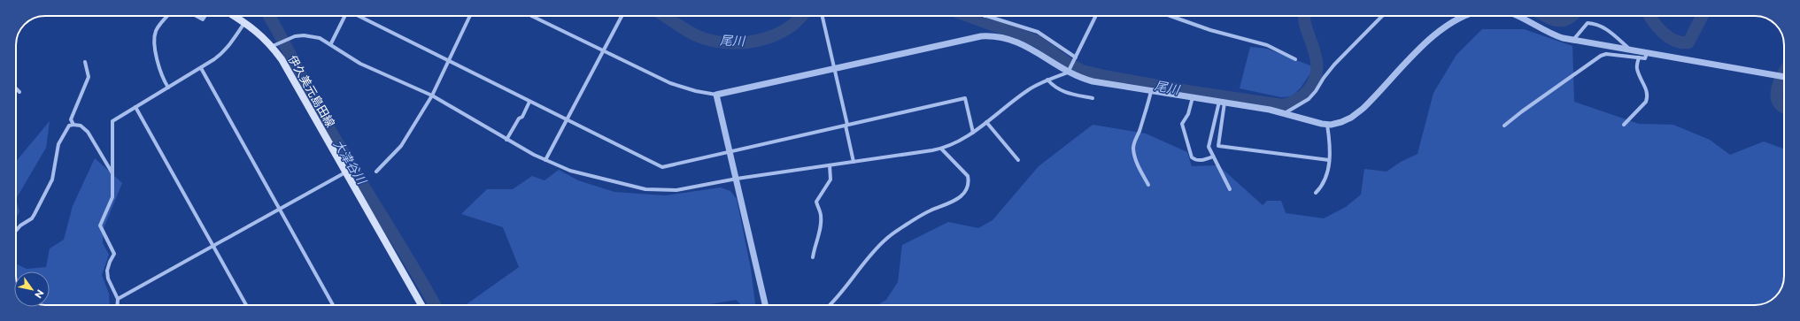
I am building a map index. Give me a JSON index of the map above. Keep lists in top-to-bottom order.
{
  "streets": {
    "main road": ["伊久美元島田線"]
  },
  "water": ["尾川", "大津谷川"],
  "north": "bottom right"
}
